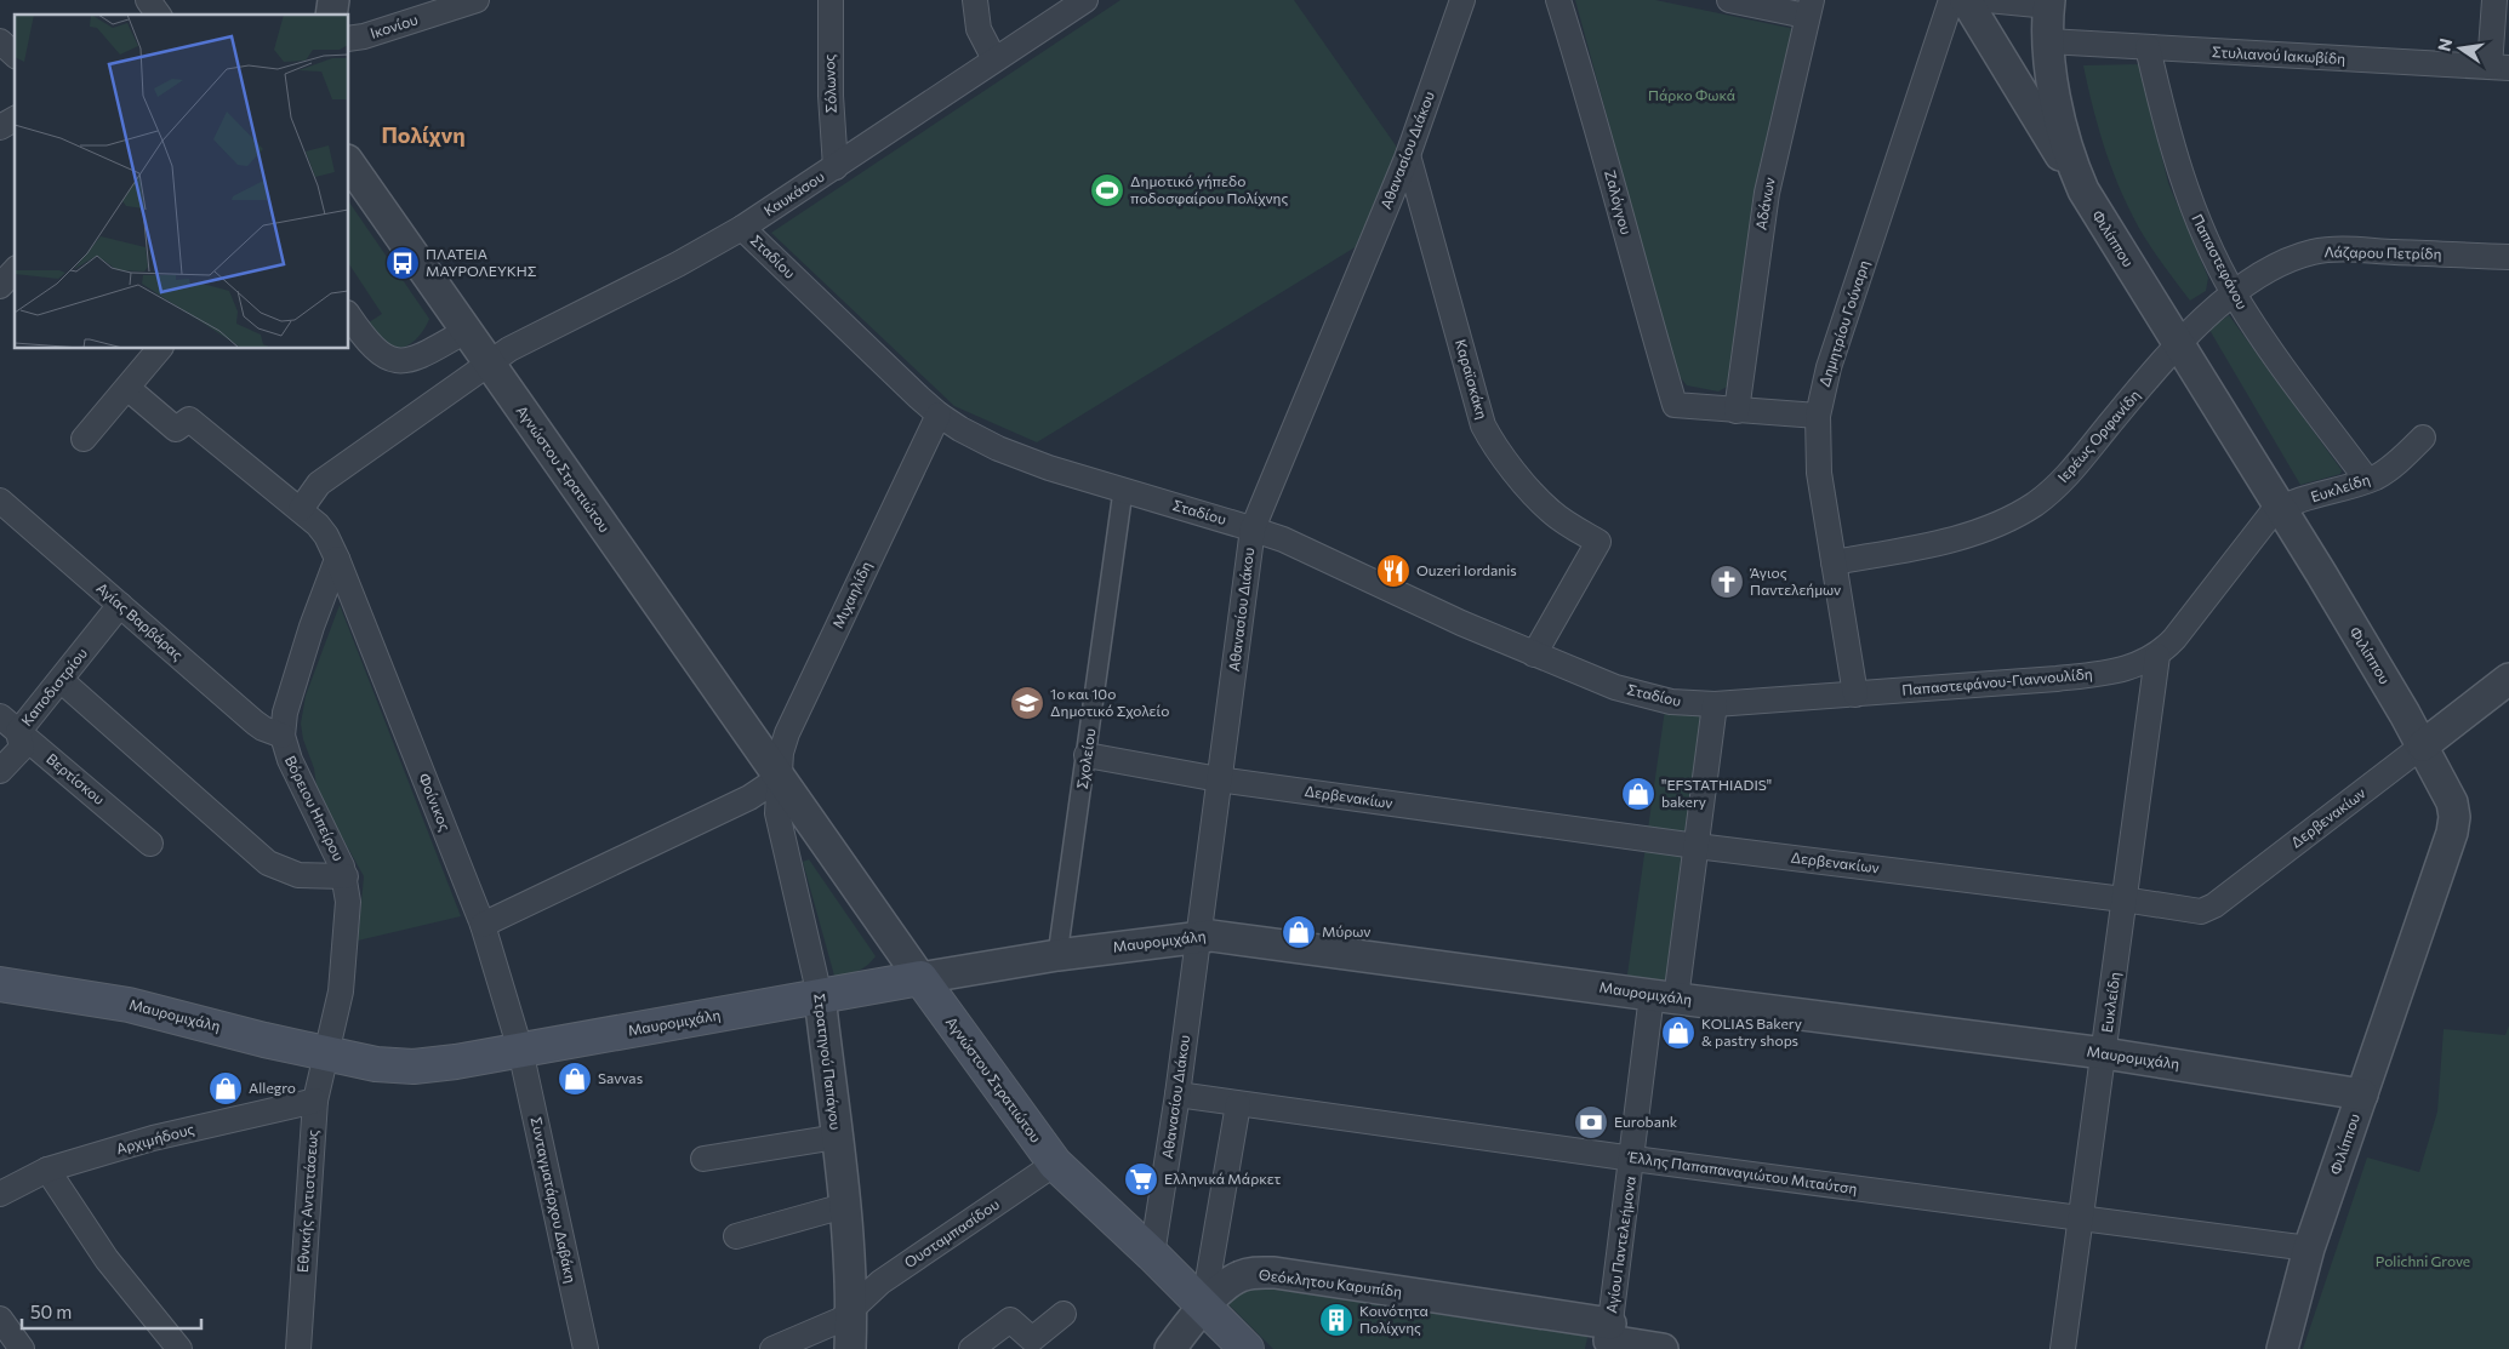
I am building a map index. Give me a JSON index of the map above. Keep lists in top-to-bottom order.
{
  "streets": {
    "main road": ["Αγνώστου Στρατιώτου", "Μαυρομιχάλη"],
    "street": [
      "Ικονίου",
      "Στυλιανού Ιακωβίδη",
      "Σόλωνος",
      "Αθανασίου Διάκου",
      "Καυκάσου",
      "Ζαλόγγου",
      "Αδάνων",
      "Φιλίππου",
      "Λάζαρου Πετρίδη",
      "Σταδίου",
      "Παπαστεφάνου",
      "Δημητρίου Γούναρη",
      "Καραϊσκάκη",
      "Ιερέως Ορφανίδη",
      "Ευκλείδη",
      "Μιχαηλίδη",
      "Αγίας Βαρβάρας",
      "Παπαστεφάνου-Γιαννουλίδη",
      "Καποδιστρίου",
      "Σχολείου",
      "Βερτίσκου",
      "Δερβενακίων",
      "Φοίνικος",
      "Βόρειου Ηπείρου",
      "Στρατηγού Παπάγου",
      "Αρχιμήδους",
      "Έλλης Παπαπαναγιώτου Μιταύτση",
      "Συνταγματάρχου Δαβάκη",
      "Εθνικής Αντιστάσεως",
      "Ουσταμπασίδου",
      "Αγίου Παντελεήμονα",
      "Θεόκλητου Καρυπίδη"
    ]
  },
  "crossings": [
    ["Στυλιανού Ιακωβίδη", "Φιλίππου"],
    ["Στυλιανού Ιακωβίδη", "Παπαστεφάνου"],
    ["Σόλωνος", "Καυκάσου"],
    ["Αθανασίου Διάκου", "Σταδίου"],
    ["Αθανασίου Διάκου", "Καραϊσκάκη"],
    ["Αθανασίου Διάκου", "Αγνώστου Στρατιώτου"],
    ["Αθανασίου Διάκου", "Δερβενακίων"],
    ["Αθανασίου Διάκου", "Μαυρομιχάλη"],
    ["Αθανασίου Διάκου", "Έλλης Παπαπαναγιώτου Μιταύτση"],
    ["Καυκάσου", "Σταδίου"],
    ["Καυκάσου", "Αγνώστου Στρατιώτου"],
    ["Ζαλόγγου", "Αδάνων"],
    ["Φιλίππου", "Λάζαρου Πετρίδη"],
    ["Φιλίππου", "Ιερέως Ορφανίδη"],
    ["Φιλίππου", "Ευκλείδη"],
    ["Φιλίππου", "Παπαστεφάνου-Γιαννουλίδη"],
    ["Φιλίππου", "Δερβενακίων"],
    ["Φιλίππου", "Μαυρομιχάλη"],
    ["Φιλίππου", "Έλλης Παπαπαναγιώτου Μιταύτση"],
    ["Λάζαρου Πετρίδη", "Παπαστεφάνου"],
    ["Λάζαρου Πετρίδη", "Ιερέως Ορφανίδη"],
    ["Σταδίου", "Καραϊσκάκη"],
    ["Σταδίου", "Μιχαηλίδη"],
    ["Σταδίου", "Παπαστεφάνου-Γιαννουλίδη"],
    ["Σταδίου", "Σχολείου"],
    ["Σταδίου", "Αγίου Παντελεήμονα"],
    ["Παπαστεφάνου", "Ευκλείδη"],
    ["Δημητρίου Γούναρη", "Ιερέως Ορφανίδη"],
    ["Δημητρίου Γούναρη", "Παπαστεφάνου-Γιαννουλίδη"],
    ["Αγνώστου Στρατιώτου", "Μιχαηλίδη"],
    ["Αγνώστου Στρατιώτου", "Μαυρομιχάλη"],
    ["Αγνώστου Στρατιώτου", "Στρατηγού Παπάγου"],
    ["Αγνώστου Στρατιώτου", "Ουσταμπασίδου"],
    ["Αγνώστου Στρατιώτου", "Θεόκλητου Καρυπίδη"],
    ["Ευκλείδη", "Παπαστεφάνου-Γιαννουλίδη"],
    ["Ευκλείδη", "Δερβενακίων"],
    ["Ευκλείδη", "Μαυρομιχάλη"],
    ["Ευκλείδη", "Έλλης Παπαπαναγιώτου Μιταύτση"],
    ["Μιχαηλίδη", "Στρατηγού Παπάγου"],
    ["Αγίας Βαρβάρας", "Καποδιστρίου"],
    ["Αγίας Βαρβάρας", "Βόρειου Ηπείρου"],
    ["Παπαστεφάνου-Γιαννουλίδη", "Αγίου Παντελεήμονα"],
    ["Καποδιστρίου", "Βερτίσκου"],
    ["Σχολείου", "Δερβενακίων"],
    ["Σχολείου", "Μαυρομιχάλη"],
    ["Δερβενακίων", "Αγίου Παντελεήμονα"],
    ["Φοίνικος", "Βόρειου Ηπείρου"],
    ["Φοίνικος", "Μαυρομιχάλη"],
    ["Φοίνικος", "Συνταγματάρχου Δαβάκη"],
    ["Βόρειου Ηπείρου", "Μαυρομιχάλη"],
    ["Βόρειου Ηπείρου", "Εθνικής Αντιστάσεως"],
    ["Μαυρομιχάλη", "Στρατηγού Παπάγου"],
    ["Μαυρομιχάλη", "Συνταγματάρχου Δαβάκη"],
    ["Μαυρομιχάλη", "Εθνικής Αντιστάσεως"],
    ["Μαυρομιχάλη", "Αγίου Παντελεήμονα"],
    ["Στρατηγού Παπάγου", "Ουσταμπασίδου"],
    ["Αρχιμήδους", "Εθνικής Αντιστάσεως"],
    ["Έλλης Παπαπαναγιώτου Μιταύτση", "Αγίου Παντελεήμονα"],
    ["Αγίου Παντελεήμονα", "Θεόκλητου Καρυπίδη"]
  ],
  "districts": ["Πολίχνη"],
  "parks": ["Πάρκο Φωκά", "Polichni Grove"],
  "places": {
    "sports": ["Δημοτικό γήπεδο ποδοσφαίρου Πολίχνης"],
    "bus stop": ["ΠΛΑΤΕΙΑ ΜΑΥΡΟΛΕΥΚΗΣ"],
    "restaurant": ["Ouzeri Iordanis"],
    "church": ["Άγιος Παντελεήμων"],
    "school or university": ["1ο και 10ο Δημοτικό Σχολείο"],
    "shop": [
      "\"EFSTATHIADIS\" bakery",
      "Μύρων",
      "KOLIAS Bakery & pastry shops",
      "Savvas",
      "Allegro"
    ],
    "bank": ["Eurobank"],
    "supermarket": ["Ελληνικά Μάρκετ"],
    "building": ["Κοινότητα Πολίχνης"]
  },
  "scale_bar": "50 m",
  "north": "left"
}
